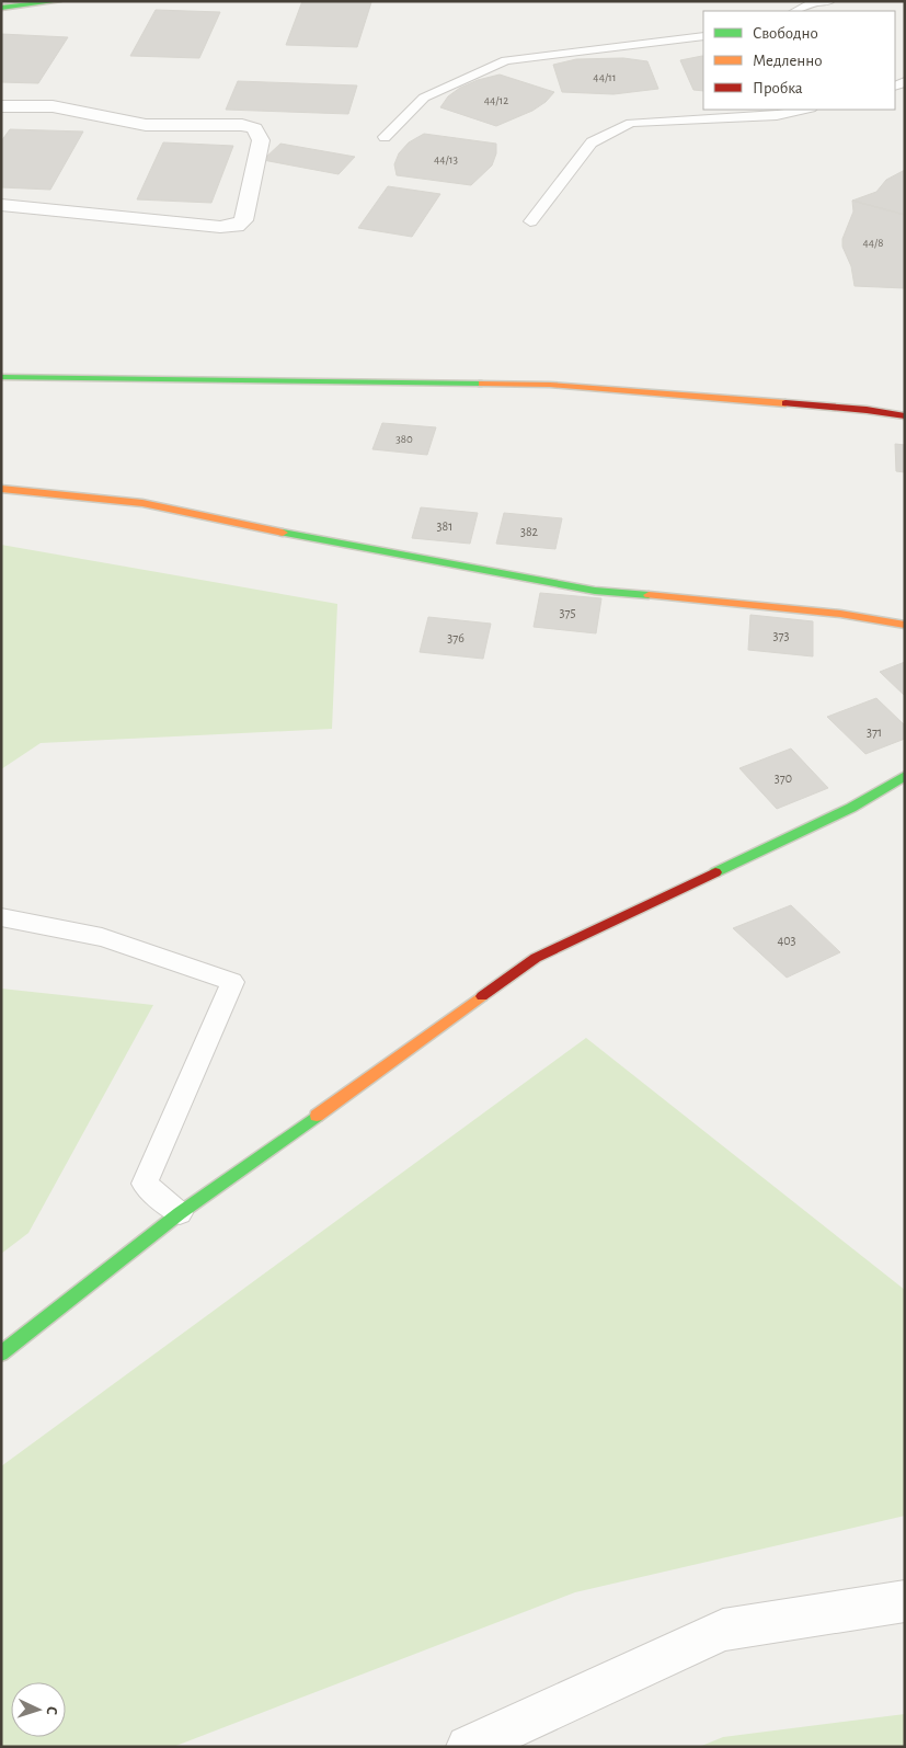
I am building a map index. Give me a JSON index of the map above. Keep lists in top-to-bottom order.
{
  "house_numbers": [
    "44/11",
    "44/12",
    "44/13",
    "44/8",
    "380",
    "381",
    "382",
    "375",
    "373",
    "376",
    "371",
    "370",
    "403"
  ],
  "legend": ["Свободно", "Медленно", "Пробка"],
  "north": "right"
}
